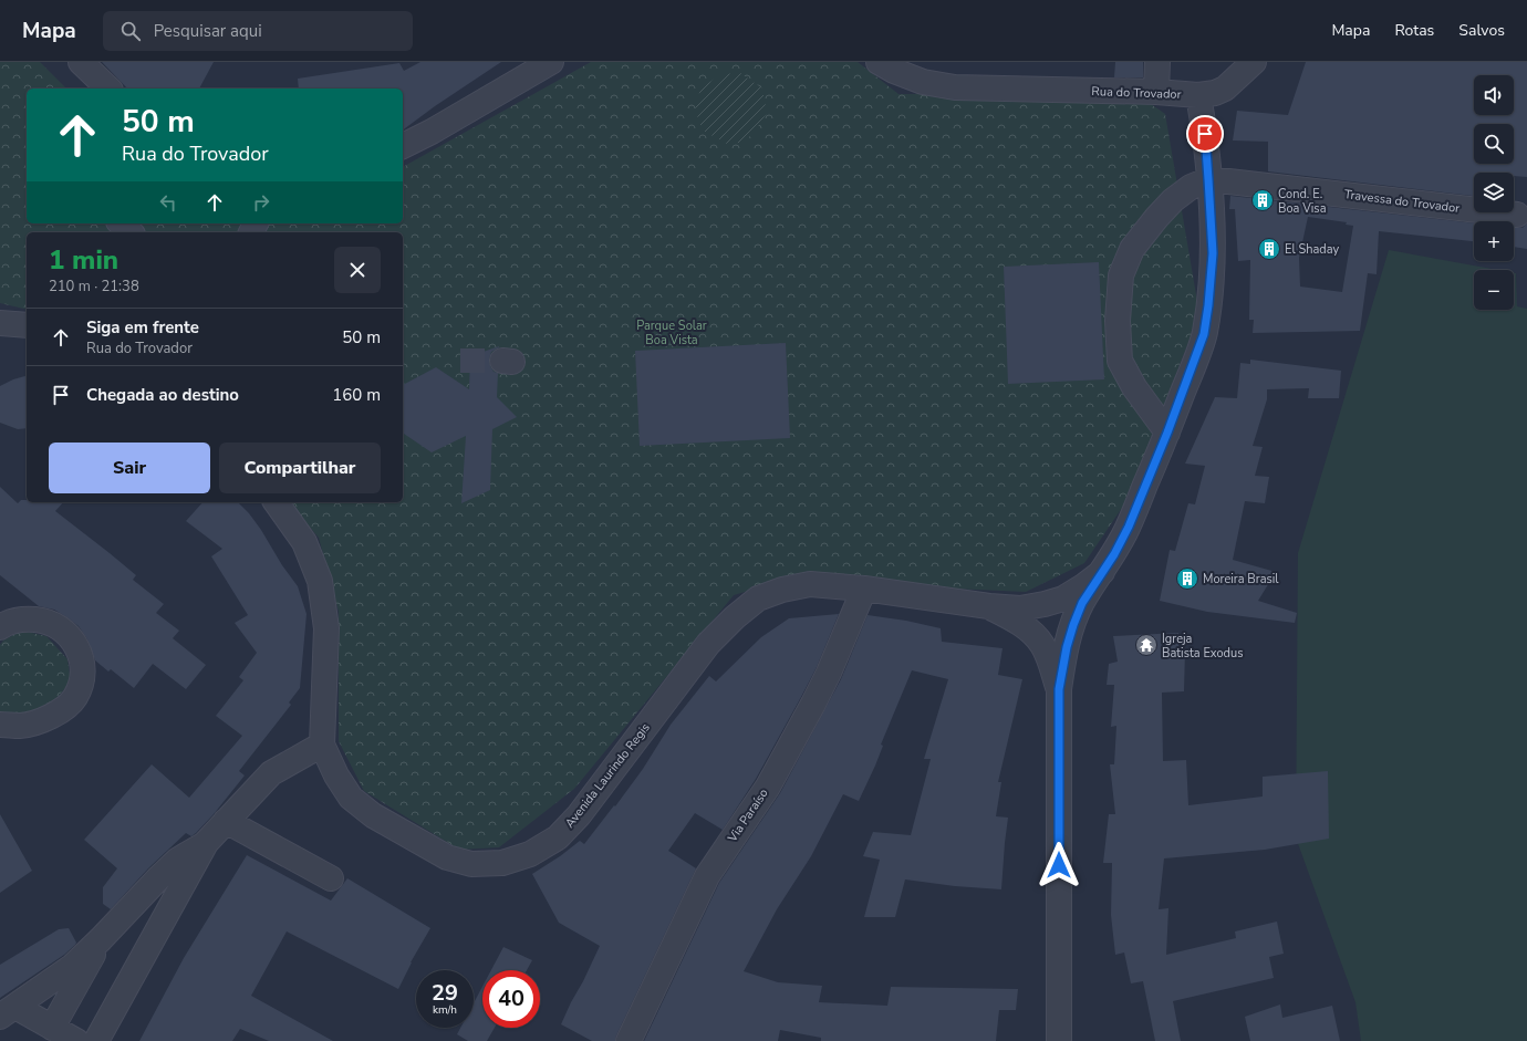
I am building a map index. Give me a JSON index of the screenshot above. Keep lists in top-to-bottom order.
{
  "streets": {
    "street": [
      "Rua do Trovador",
      "Travessa do Trovador",
      "Avenida Laurindo Regis",
      "Via Paraíso"
    ]
  },
  "crossings": [
    ["Rua do Trovador", "Travessa do Trovador"],
    ["Rua do Trovador", "Avenida Laurindo Regis"],
    ["Avenida Laurindo Regis", "Via Paraíso"]
  ],
  "parks": ["Parque Solar Boa Vista"],
  "places": {
    "building": ["Cond. E. Boa Visa", "El Shaday", "Moreira Brasil"],
    "temple": ["Igreja Batista Exodus"]
  },
  "page": {
    "header": "Mapa",
    "search": "Pesquisar aqui",
    "nav": ["Mapa", "Rotas", "Salvos"],
    "map_buttons": ["+", "−"],
    "turn": ["50 m", "Rua do Trovador"],
    "heading": ["1 min", "210 m · 21:38"],
    "list": [
      {
        "name": "Siga em frente",
        "note": "Rua do Trovador",
        "value": "50 m"
      },
      {
        "name": "Chegada ao destino",
        "value": "160 m"
      }
    ],
    "buttons": ["Sair", "Compartilhar"],
    "speed": "29 km/h",
    "limit": "40"
  }
}
